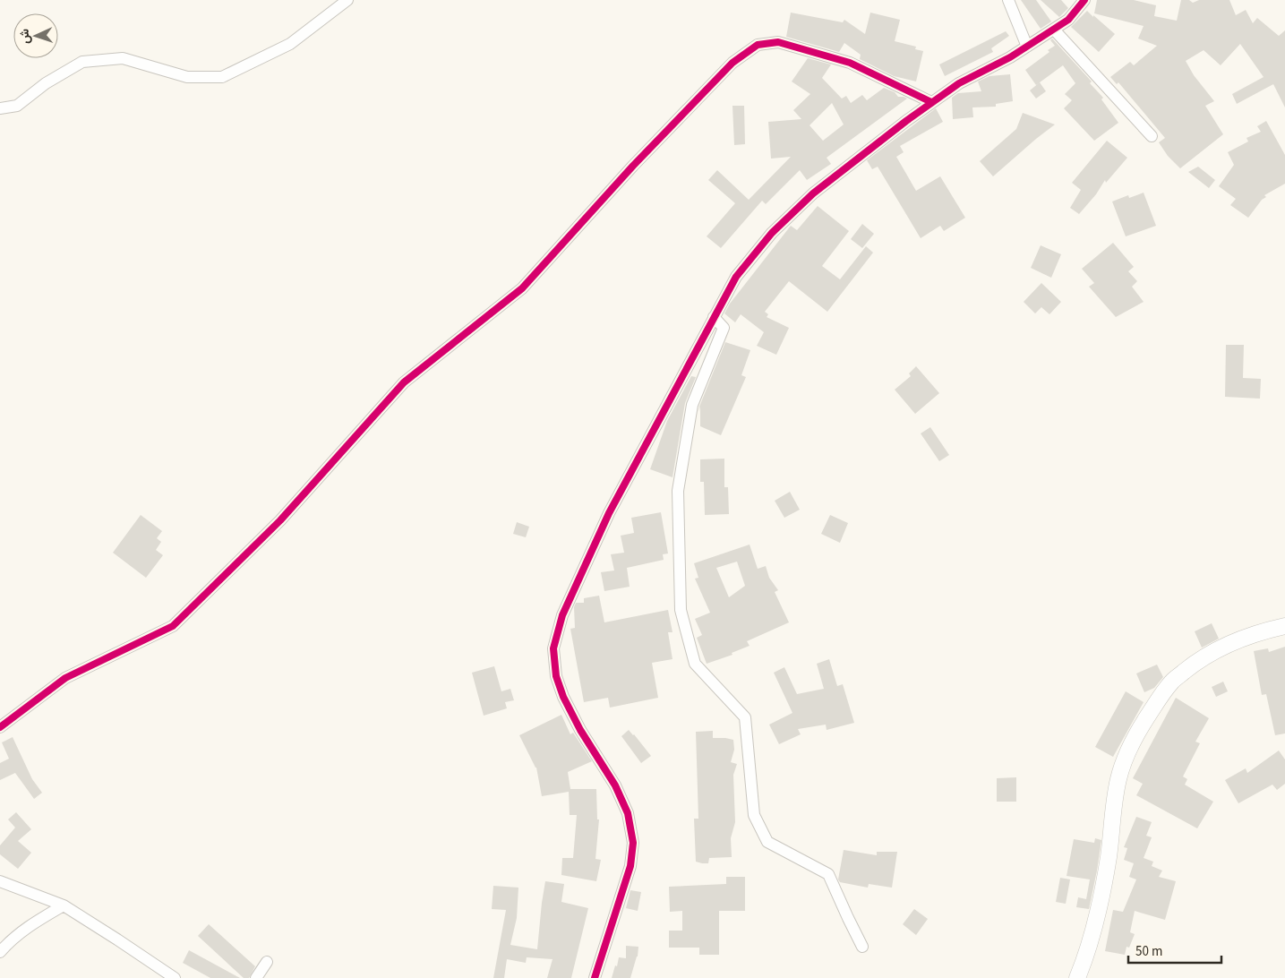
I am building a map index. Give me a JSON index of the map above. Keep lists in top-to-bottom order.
{
  "scale_bar": "50 m",
  "north": "left"
}
